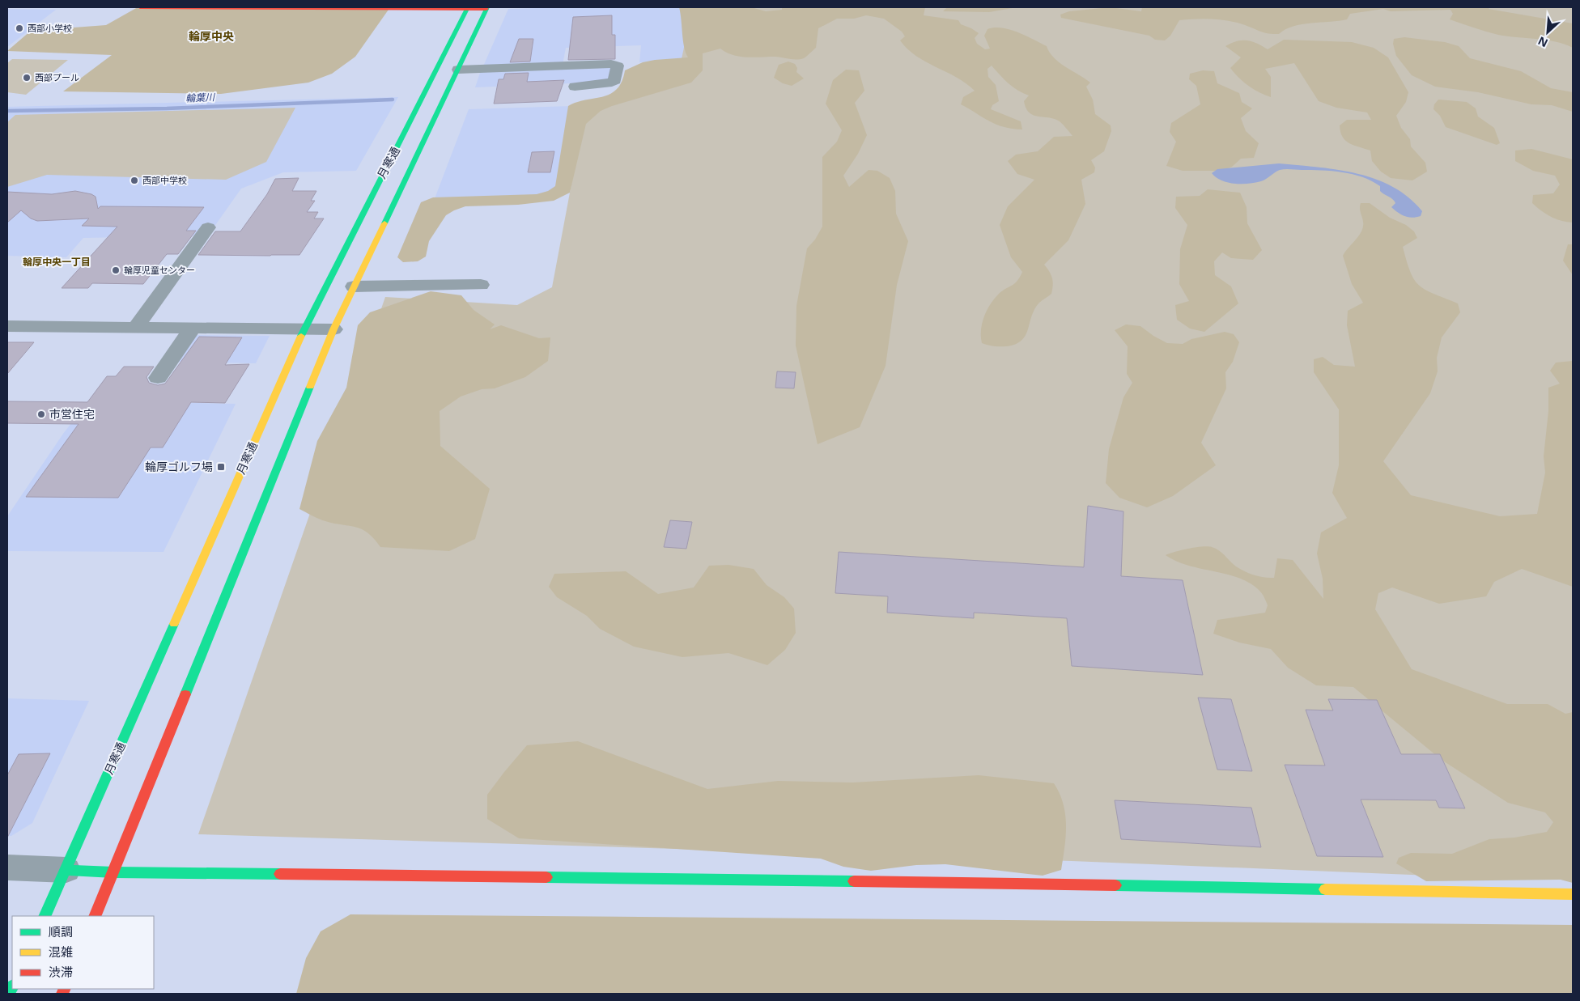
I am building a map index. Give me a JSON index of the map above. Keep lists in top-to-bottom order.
{
  "streets": {
    "main road": ["月寒通"]
  },
  "districts": ["輪厚中央", "輪厚中央一丁目"],
  "water": ["輪葉川"],
  "places": {
    "other": [
      "西部小学校",
      "西部プール",
      "西部中学校",
      "輪厚児童センター",
      "市営住宅"
    ],
    "transit": ["輪厚ゴルフ場"]
  },
  "legend": ["順調", "混雑", "渋滞"],
  "north": "bottom left"
}
